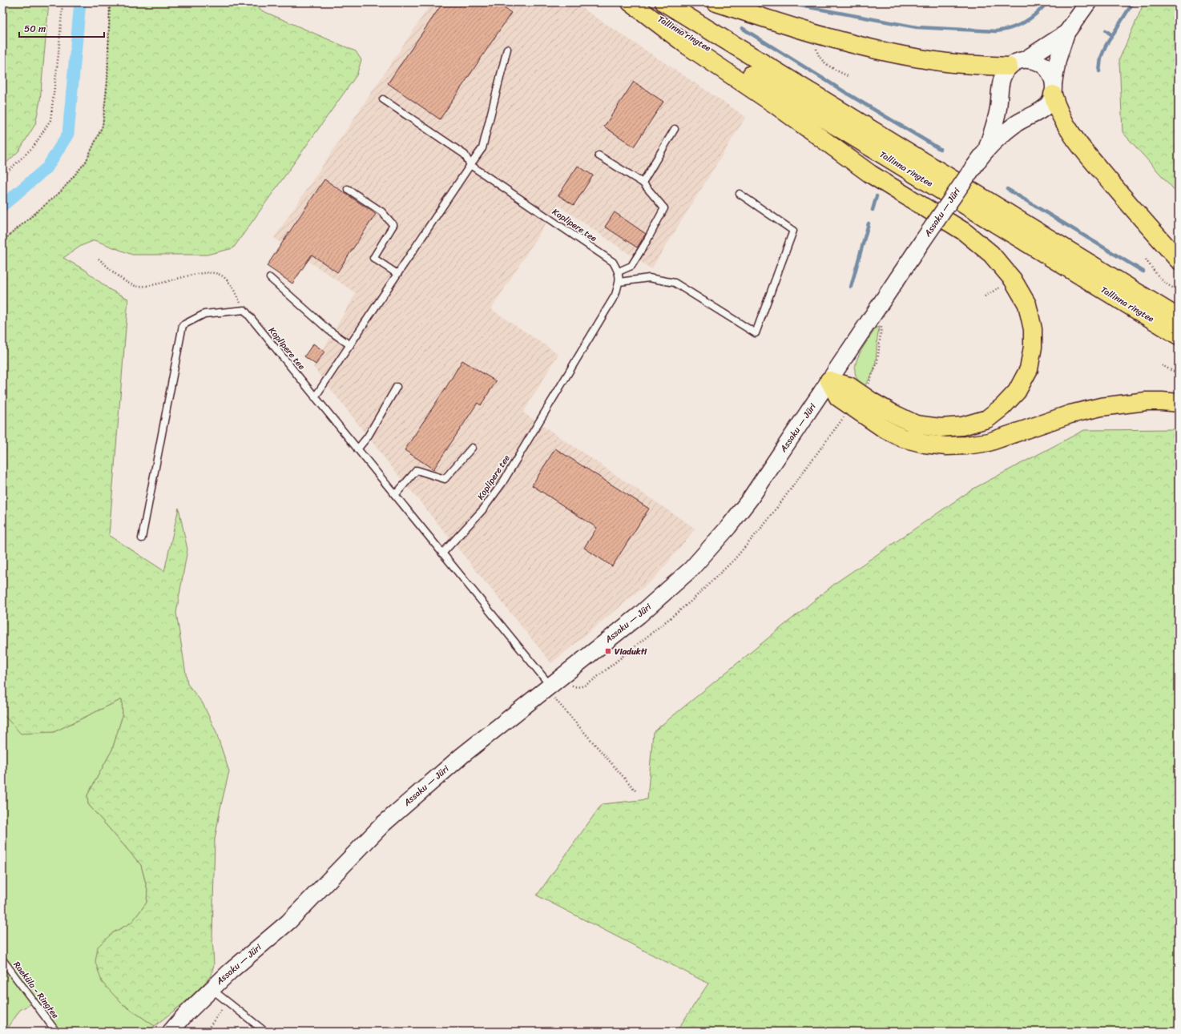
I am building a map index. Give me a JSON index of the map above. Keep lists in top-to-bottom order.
{
  "streets": {
    "highway": ["Tallinna ringtee"],
    "street": ["Assaku — Jüri"],
    "lane": ["Koplipere tee", "Raeküla - Ringtee"]
  },
  "crossings": [
    ["Assaku — Jüri", "Koplipere tee"]
  ],
  "places": {
    "transit": ["Viadukti"]
  },
  "scale_bar": "50 m"
}
